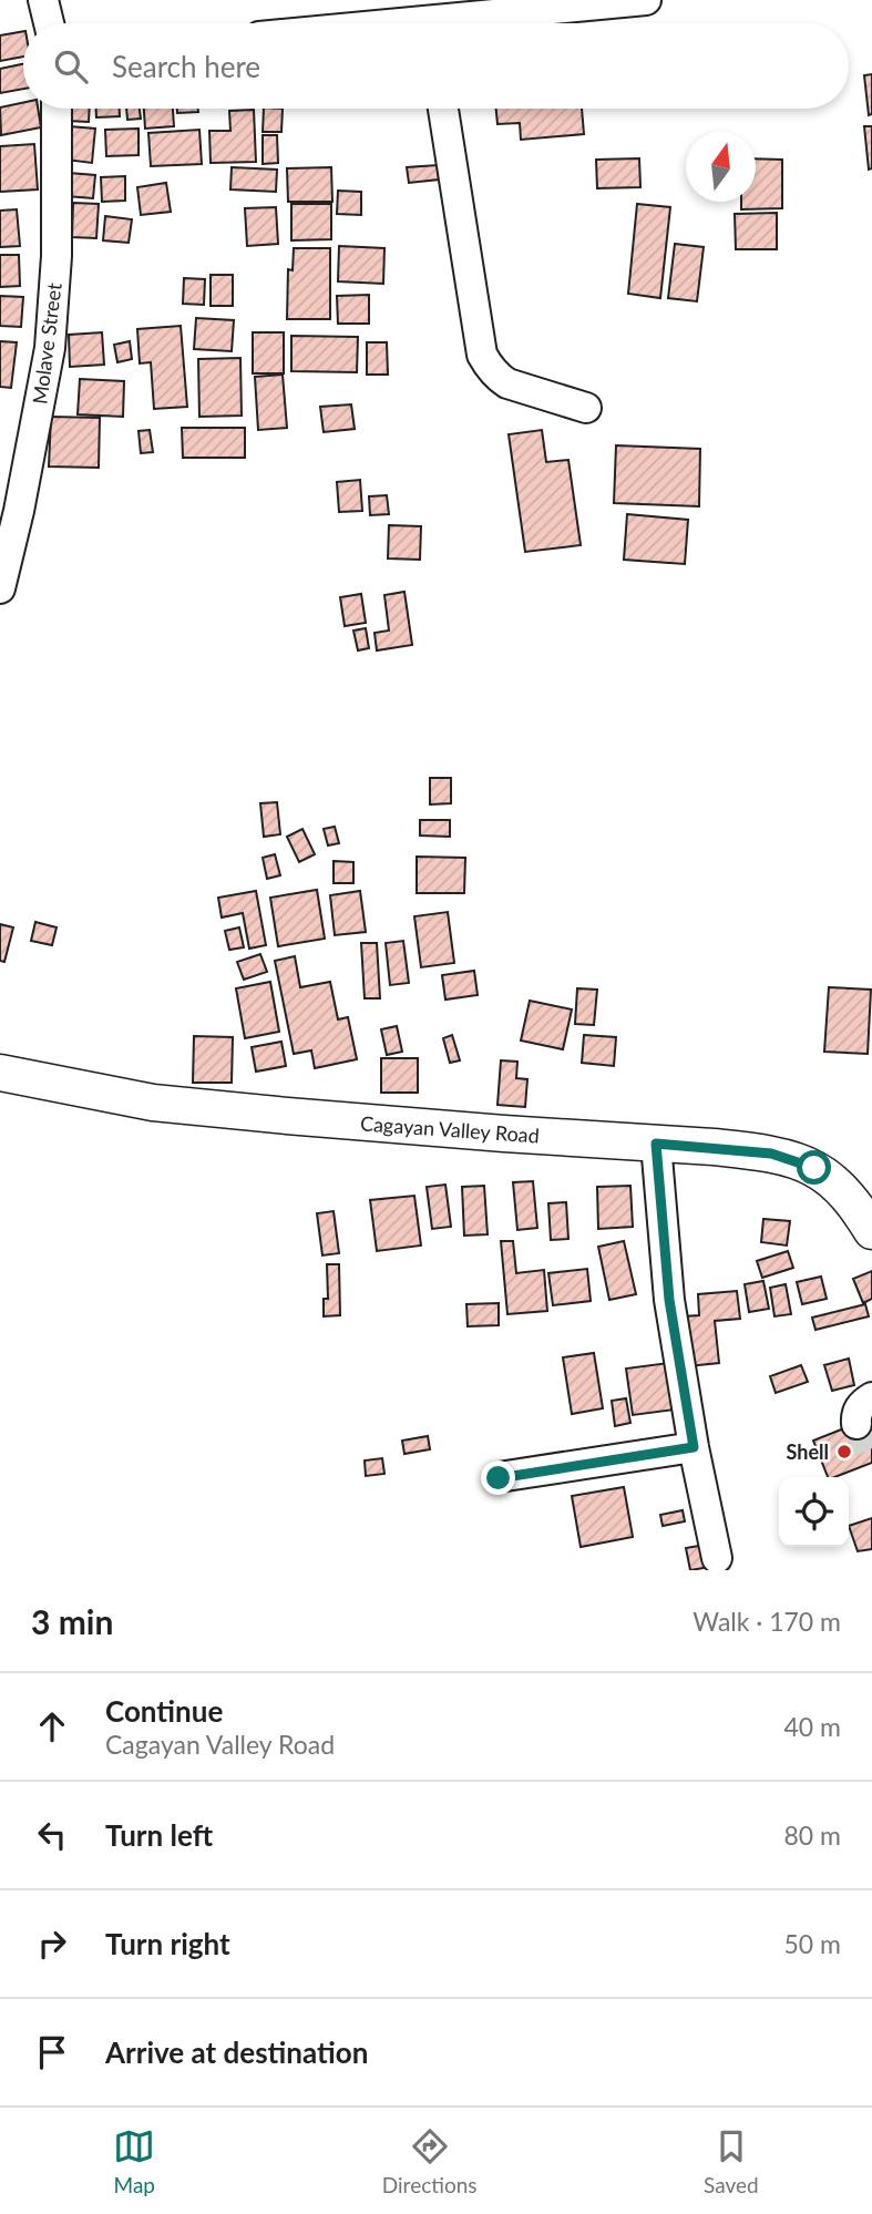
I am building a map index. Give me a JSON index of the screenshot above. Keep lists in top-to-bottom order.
{
  "streets": {
    "main road": ["Cagayan Valley Road"],
    "street": ["Molave Street"]
  },
  "places": ["Shell"],
  "north": "top",
  "page": {
    "search": "Search here",
    "heading": ["3 min", "Walk · 170 m"],
    "list": [
      ["Continue", "Cagayan Valley Road", "40 m"],
      ["Turn left", "80 m"],
      ["Turn right", "50 m"],
      "Arrive at destination"
    ],
    "nav": ["Map", "Directions", "Saved"]
  }
}
